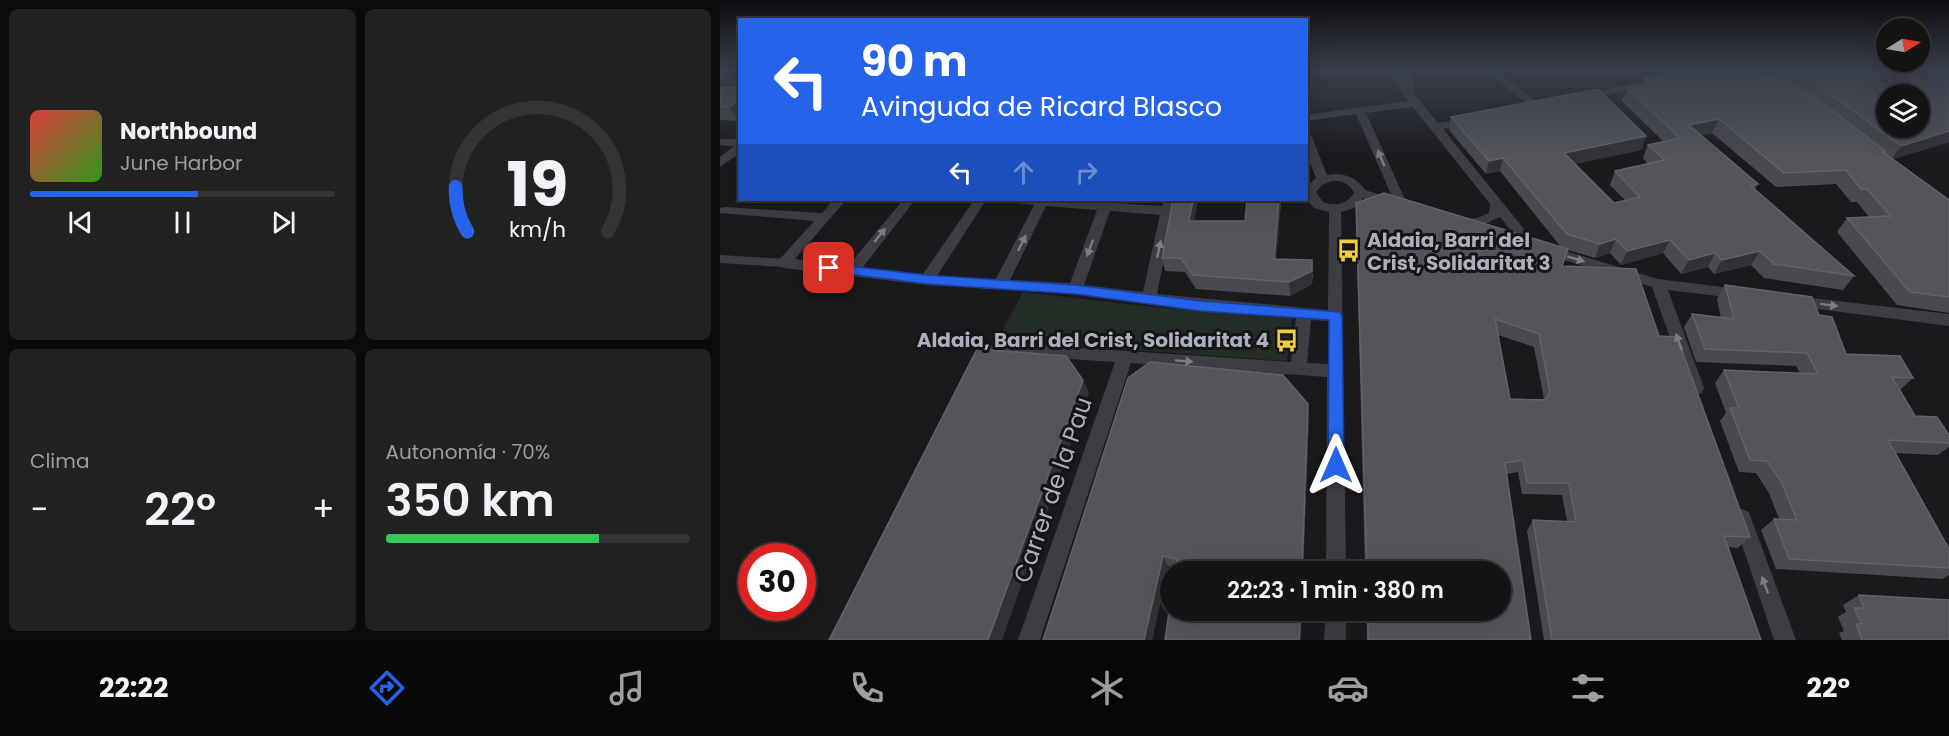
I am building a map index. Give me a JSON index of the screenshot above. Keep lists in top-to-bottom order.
{
  "streets": {
    "street": ["Carrer de la Pau"]
  },
  "places": {
    "bus stop": ["Aldaia, Barri del Crist, Solidaritat 3", "Aldaia, Barri del Crist, Solidaritat 4"]
  },
  "north": "right",
  "page": {
    "turn": ["90 m", "Avinguda de Ricard Blasco"],
    "song": ["Northbound", "June Harbor"],
    "tile": [
      "Clima",
      ["Autonomía · 70%", "350 km"]
    ],
    "heat": ["−", "22°", "+"],
    "limit": "30",
    "trip": "22:23 · 1 min · 380 m",
    "tabs": ["22:22", "22°"],
    "gauge": ["19", "km/h"]
  }
}
